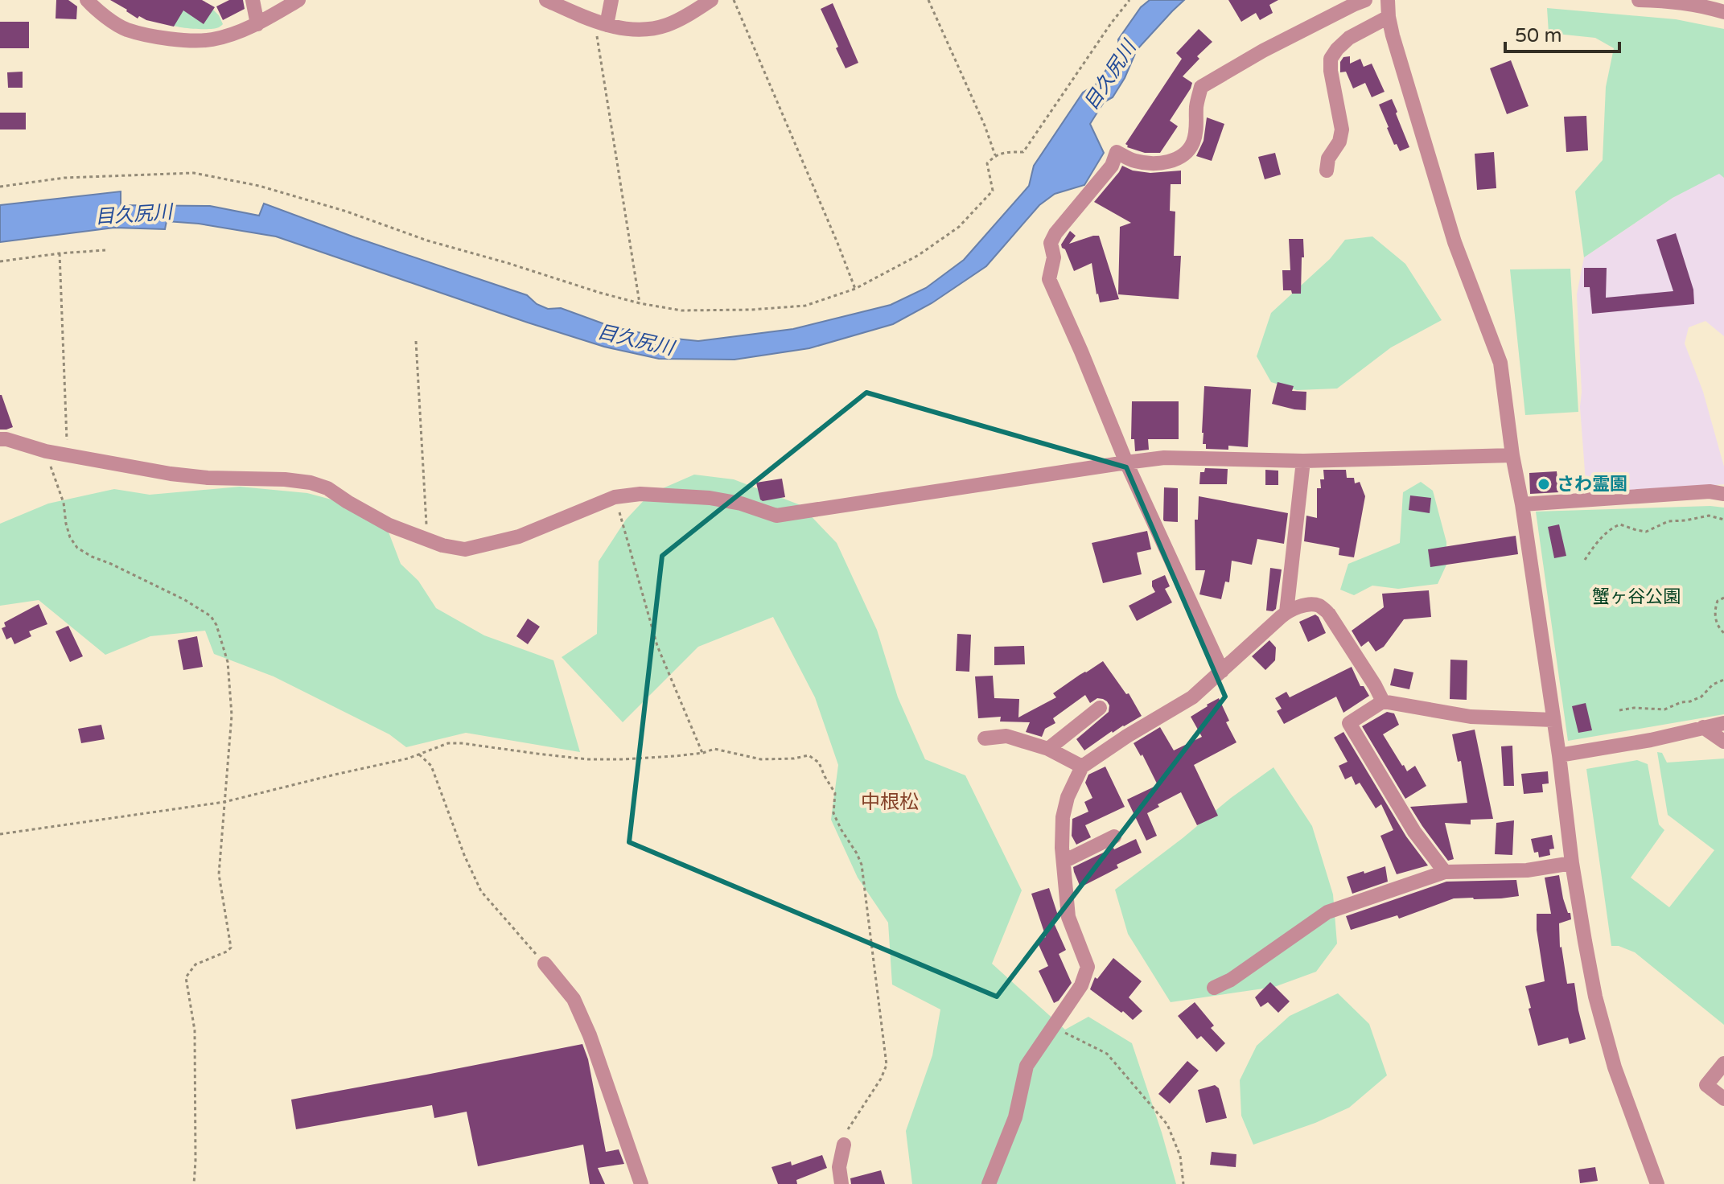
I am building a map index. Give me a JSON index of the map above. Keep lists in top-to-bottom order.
{
  "districts": ["中根松"],
  "water": ["目久尻川"],
  "parks": ["蟹ヶ谷公園"],
  "places": ["さわ霊園"],
  "scale_bar": "50 m"
}
